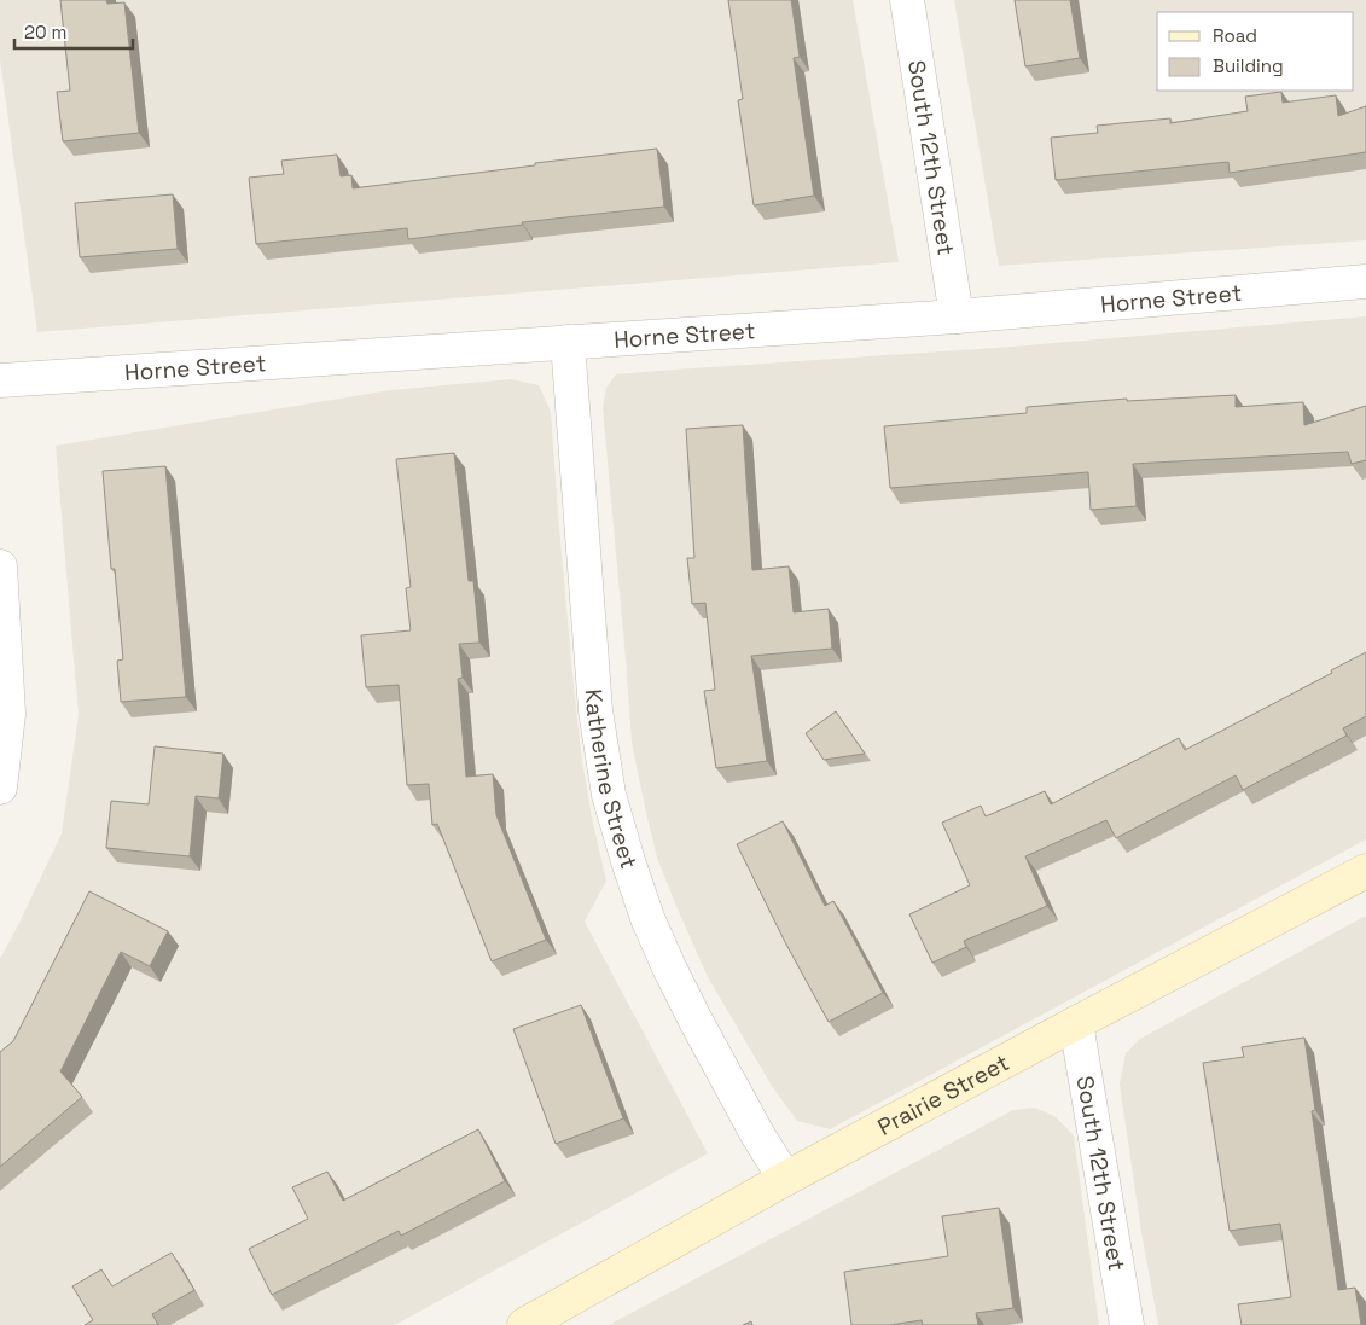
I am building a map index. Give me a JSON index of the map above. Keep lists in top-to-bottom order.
{
  "streets": {
    "street": [
      "South 12th Street",
      "Horne Street",
      "Katherine Street",
      "Prairie Street"
    ]
  },
  "crossings": [
    ["South 12th Street", "Horne Street"],
    ["South 12th Street", "Prairie Street"],
    ["Horne Street", "Katherine Street"],
    ["Katherine Street", "Prairie Street"]
  ],
  "legend": ["Road", "Building"],
  "scale_bar": "20 m"
}
